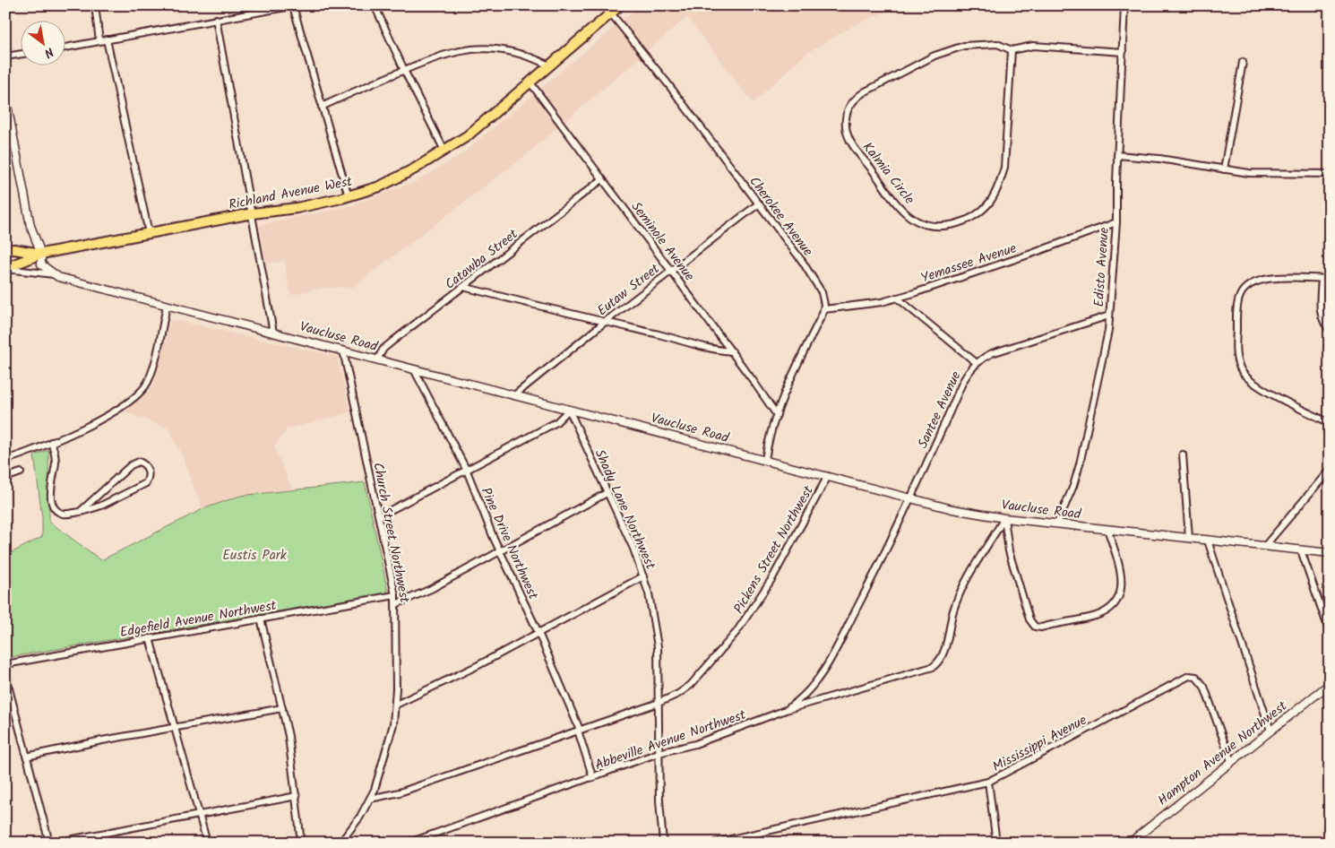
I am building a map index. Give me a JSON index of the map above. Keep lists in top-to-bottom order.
{
  "streets": {
    "main road": ["Richland Avenue West"],
    "street": [
      "Kalmia Circle",
      "Cherokee Avenue",
      "Seminole Avenue",
      "Catawba Street",
      "Yemassee Avenue",
      "Edisto Avenue",
      "Eutaw Street",
      "Vaucluse Road",
      "Santee Avenue",
      "Shady Lane Northwest",
      "Church Street Northwest",
      "Pine Drive Northwest",
      "Pickens Street Northwest",
      "Edgefield Avenue Northwest",
      "Abbeville Avenue Northwest",
      "Mississippi Avenue",
      "Hampton Avenue Northwest"
    ]
  },
  "crossings": [
    ["Kalmia Circle", "Edisto Avenue"],
    ["Richland Avenue West", "Cherokee Avenue"],
    ["Richland Avenue West", "Seminole Avenue"],
    ["Cherokee Avenue", "Yemassee Avenue"],
    ["Cherokee Avenue", "Eutaw Street"],
    ["Seminole Avenue", "Catawba Street"],
    ["Seminole Avenue", "Eutaw Street"],
    ["Catawba Street", "Vaucluse Road"],
    ["Yemassee Avenue", "Edisto Avenue"],
    ["Edisto Avenue", "Vaucluse Road"],
    ["Edisto Avenue", "Santee Avenue"],
    ["Eutaw Street", "Vaucluse Road"],
    ["Vaucluse Road", "Santee Avenue"],
    ["Vaucluse Road", "Shady Lane Northwest"],
    ["Vaucluse Road", "Church Street Northwest"],
    ["Vaucluse Road", "Pine Drive Northwest"],
    ["Vaucluse Road", "Pickens Street Northwest"],
    ["Vaucluse Road", "Abbeville Avenue Northwest"],
    ["Santee Avenue", "Abbeville Avenue Northwest"],
    ["Shady Lane Northwest", "Pickens Street Northwest"],
    ["Shady Lane Northwest", "Abbeville Avenue Northwest"],
    ["Church Street Northwest", "Pickens Street Northwest"],
    ["Church Street Northwest", "Edgefield Avenue Northwest"],
    ["Pine Drive Northwest", "Pickens Street Northwest"],
    ["Pine Drive Northwest", "Abbeville Avenue Northwest"],
    ["Mississippi Avenue", "Hampton Avenue Northwest"]
  ],
  "parks": ["Eustis Park"],
  "north": "bottom right"
}
